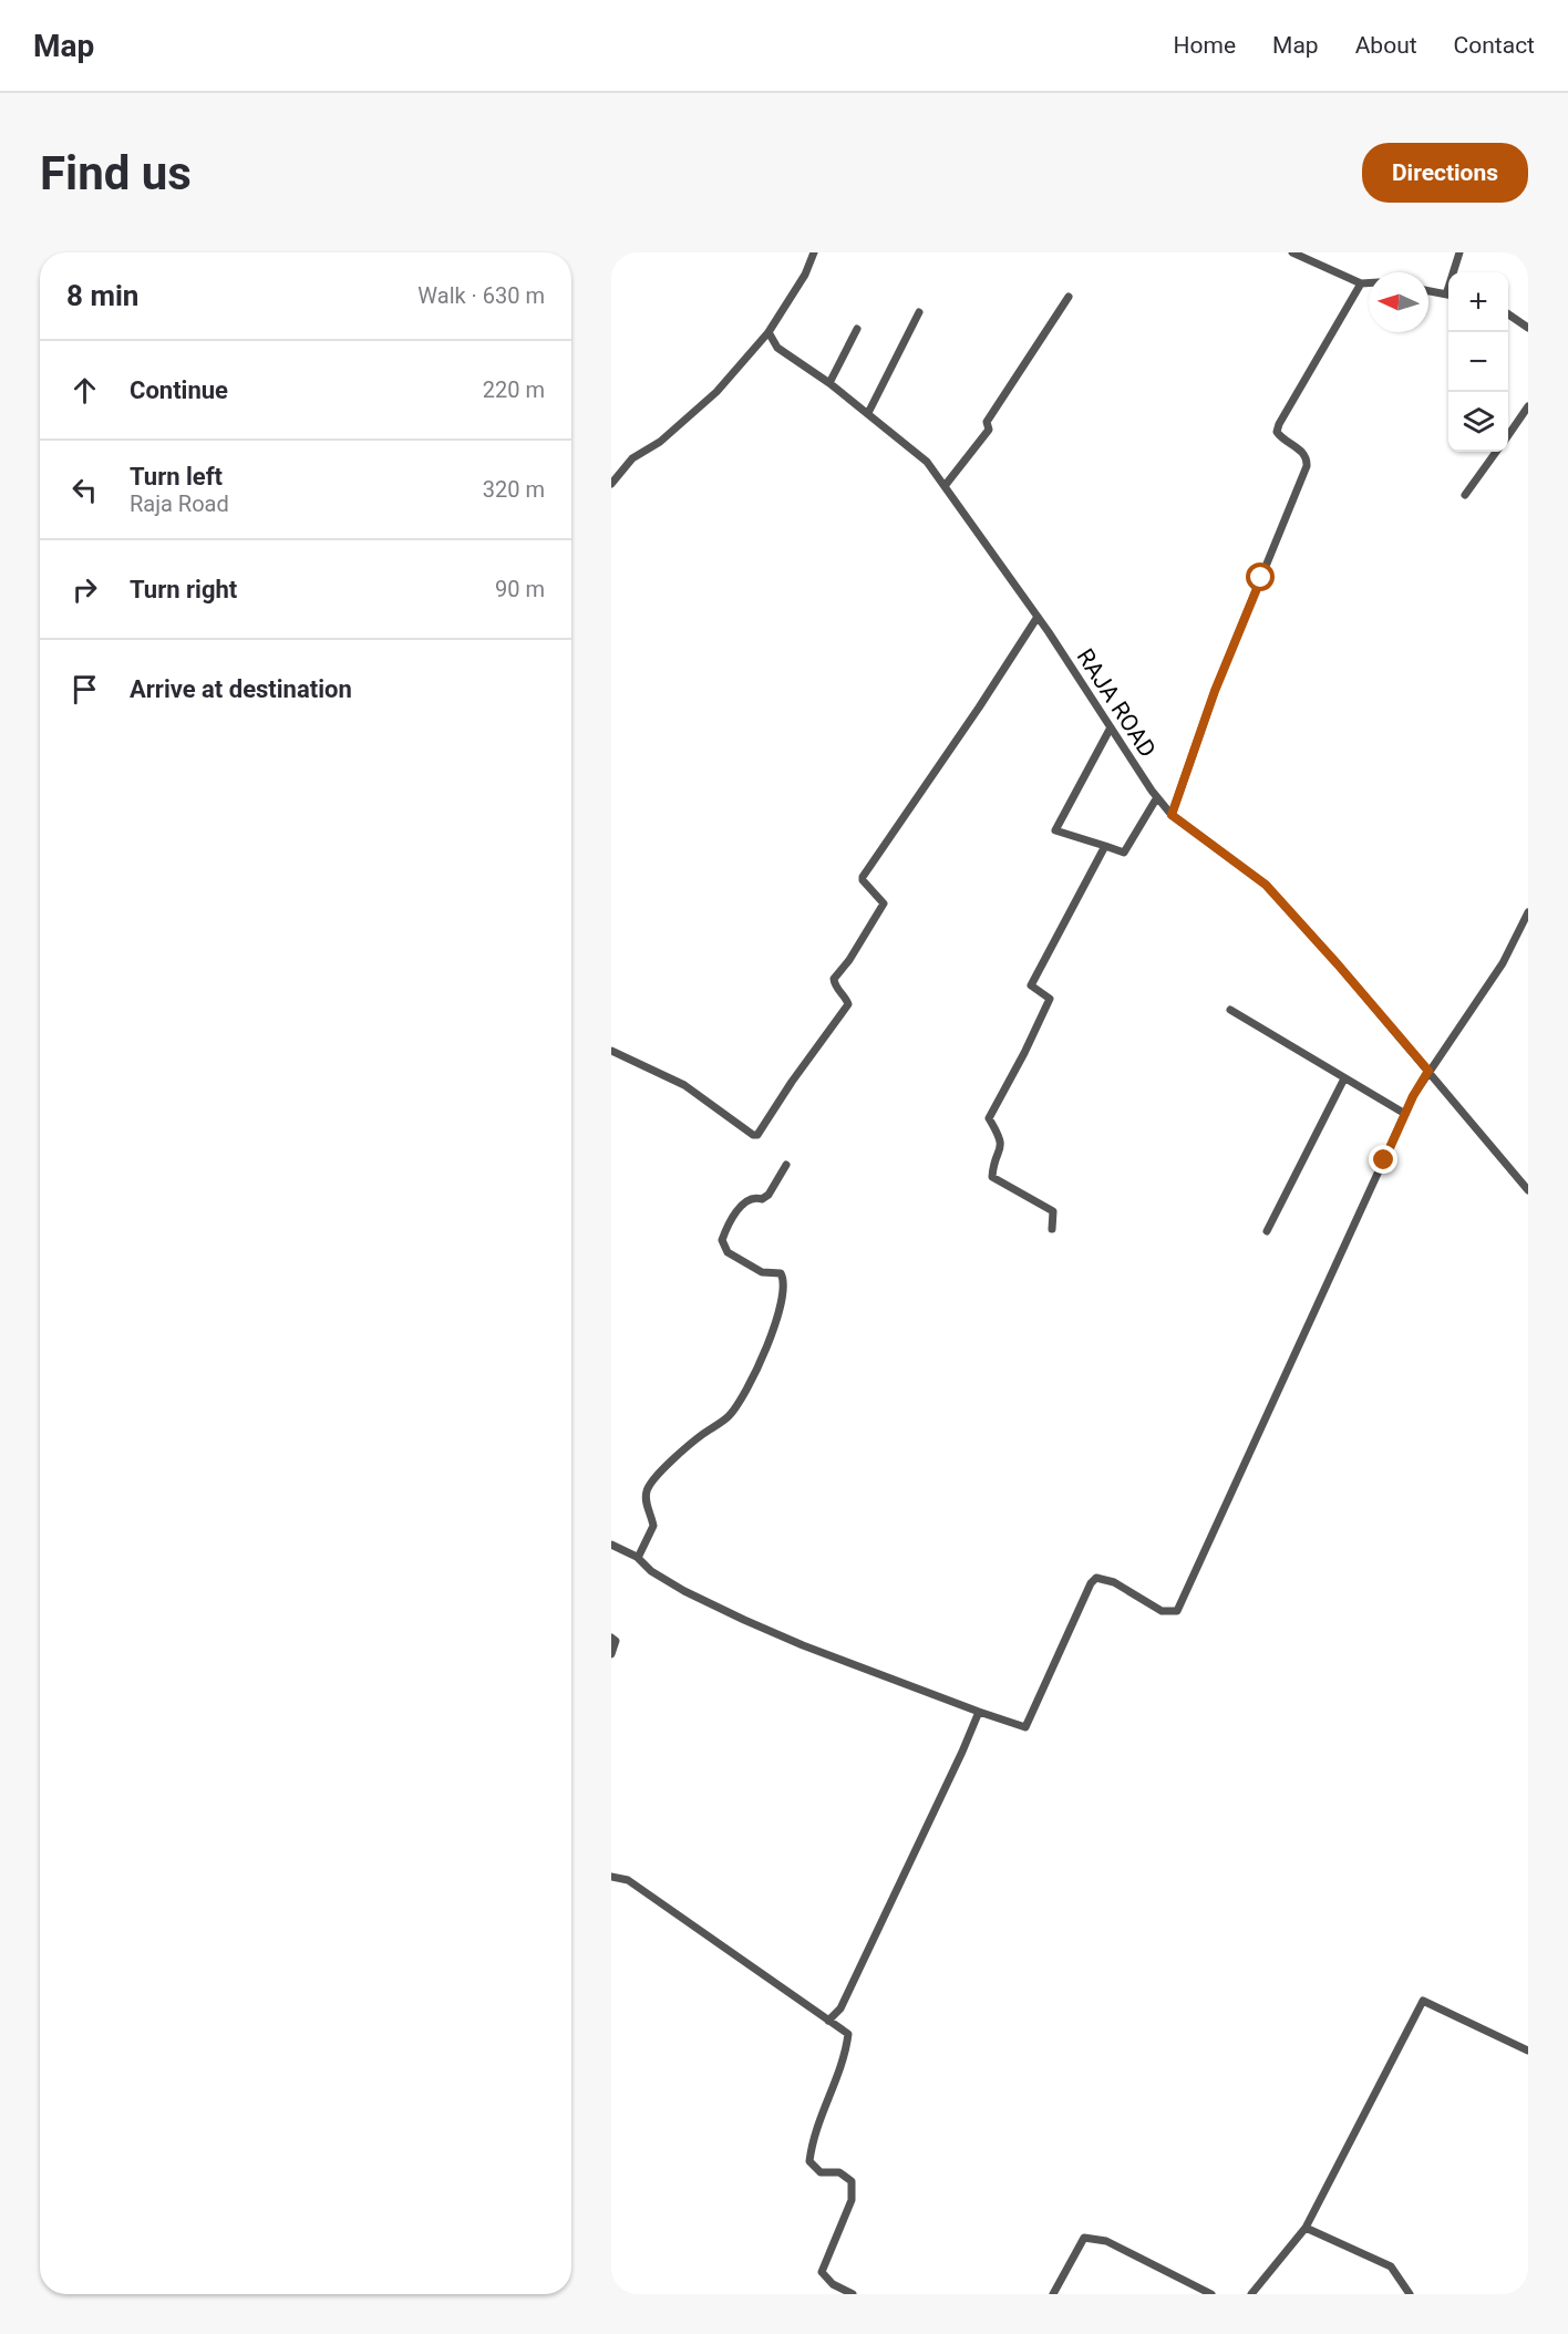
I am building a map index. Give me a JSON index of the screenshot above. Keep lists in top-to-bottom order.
{
  "streets": {
    "street": ["RAJA ROAD"]
  },
  "north": "left",
  "page": {
    "header": "Map",
    "nav": [
      "Home",
      "Map",
      "About",
      "Contact"
    ],
    "buttons": "Directions",
    "title": "Find us",
    "heading": ["8 min", "Walk · 630 m"],
    "map_buttons": ["+", "−"],
    "list": [
      ["Continue", "220 m"],
      ["Turn left", "Raja Road", "320 m"],
      ["Turn right", "90 m"],
      "Arrive at destination"
    ]
  }
}
